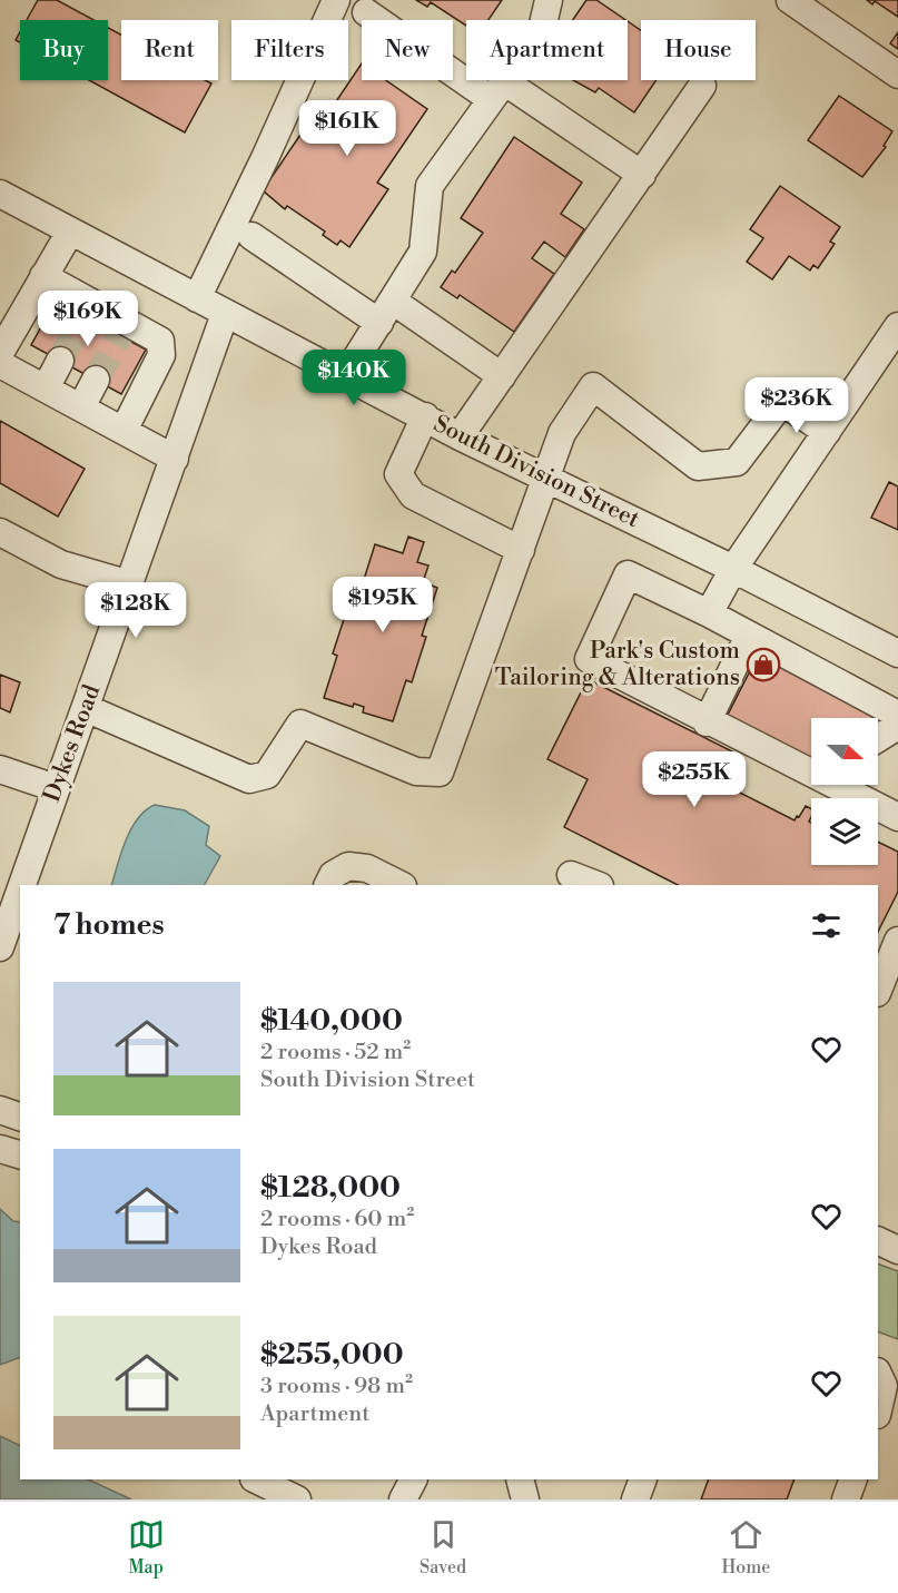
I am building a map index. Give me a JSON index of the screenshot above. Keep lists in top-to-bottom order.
{
  "streets": {
    "street": ["South Division Street", "Dykes Road"]
  },
  "crossings": [
    ["South Division Street", "Dykes Road"]
  ],
  "places": {
    "shop": ["Park's Custom Tailoring & Alterations"]
  },
  "north": "right",
  "page": {
    "chip": [
      "Buy",
      "Rent",
      "Filters",
      "New",
      "Apartment",
      "House"
    ],
    "price": [
      "$161K",
      "$169K",
      "$140K",
      "$236K",
      "$195K",
      "$128K",
      "$255K"
    ],
    "heading": "7 homes",
    "list": [
      {
        "name": "$140,000",
        "note": "2 rooms · 52 m² · South Division Street"
      },
      {
        "name": "$128,000",
        "note": "2 rooms · 60 m² · Dykes Road"
      },
      {
        "name": "$255,000",
        "note": "3 rooms · 98 m² · Apartment"
      }
    ],
    "tabs": ["Map", "Saved", "Home"]
  }
}
